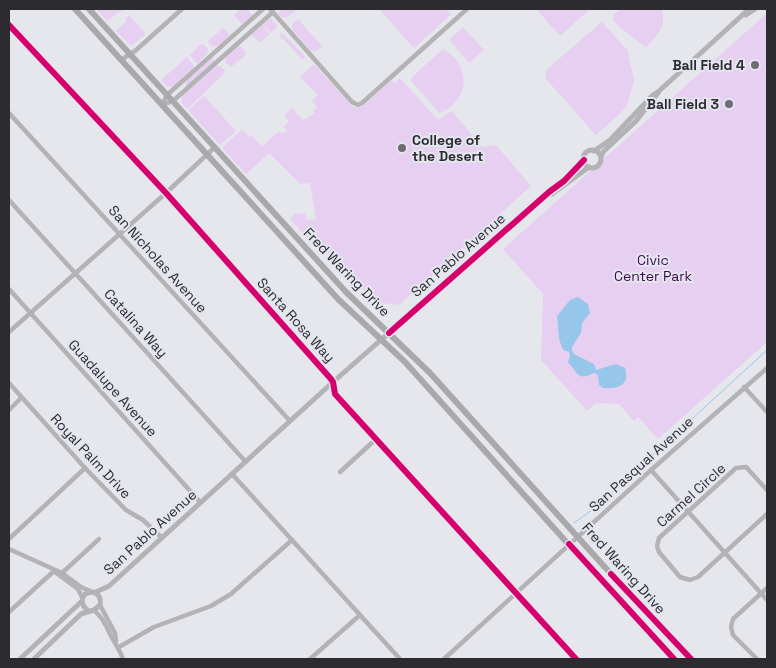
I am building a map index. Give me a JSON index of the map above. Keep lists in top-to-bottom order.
{
  "streets": {
    "main road": ["Fred Waring Drive"],
    "street": [
      "San Pablo Avenue",
      "San Nicholas Avenue",
      "Santa Rosa Way",
      "Catalina Way",
      "Guadalupe Avenue",
      "Royal Palm Drive",
      "San Pasqual Avenue",
      "Carmel Circle"
    ]
  },
  "crossings": [
    ["San Pablo Avenue", "San Nicholas Avenue"],
    ["San Pablo Avenue", "Fred Waring Drive"],
    ["San Pablo Avenue", "Santa Rosa Way"],
    ["San Pablo Avenue", "Catalina Way"],
    ["San Pablo Avenue", "Guadalupe Avenue"],
    ["San Pablo Avenue", "Royal Palm Drive"],
    ["Fred Waring Drive", "San Pasqual Avenue"],
    ["Santa Rosa Way", "San Pasqual Avenue"]
  ],
  "parks": ["Civic Center Park"],
  "places": ["Ball Field 4", "Ball Field 3", "College of the Desert"]
}
